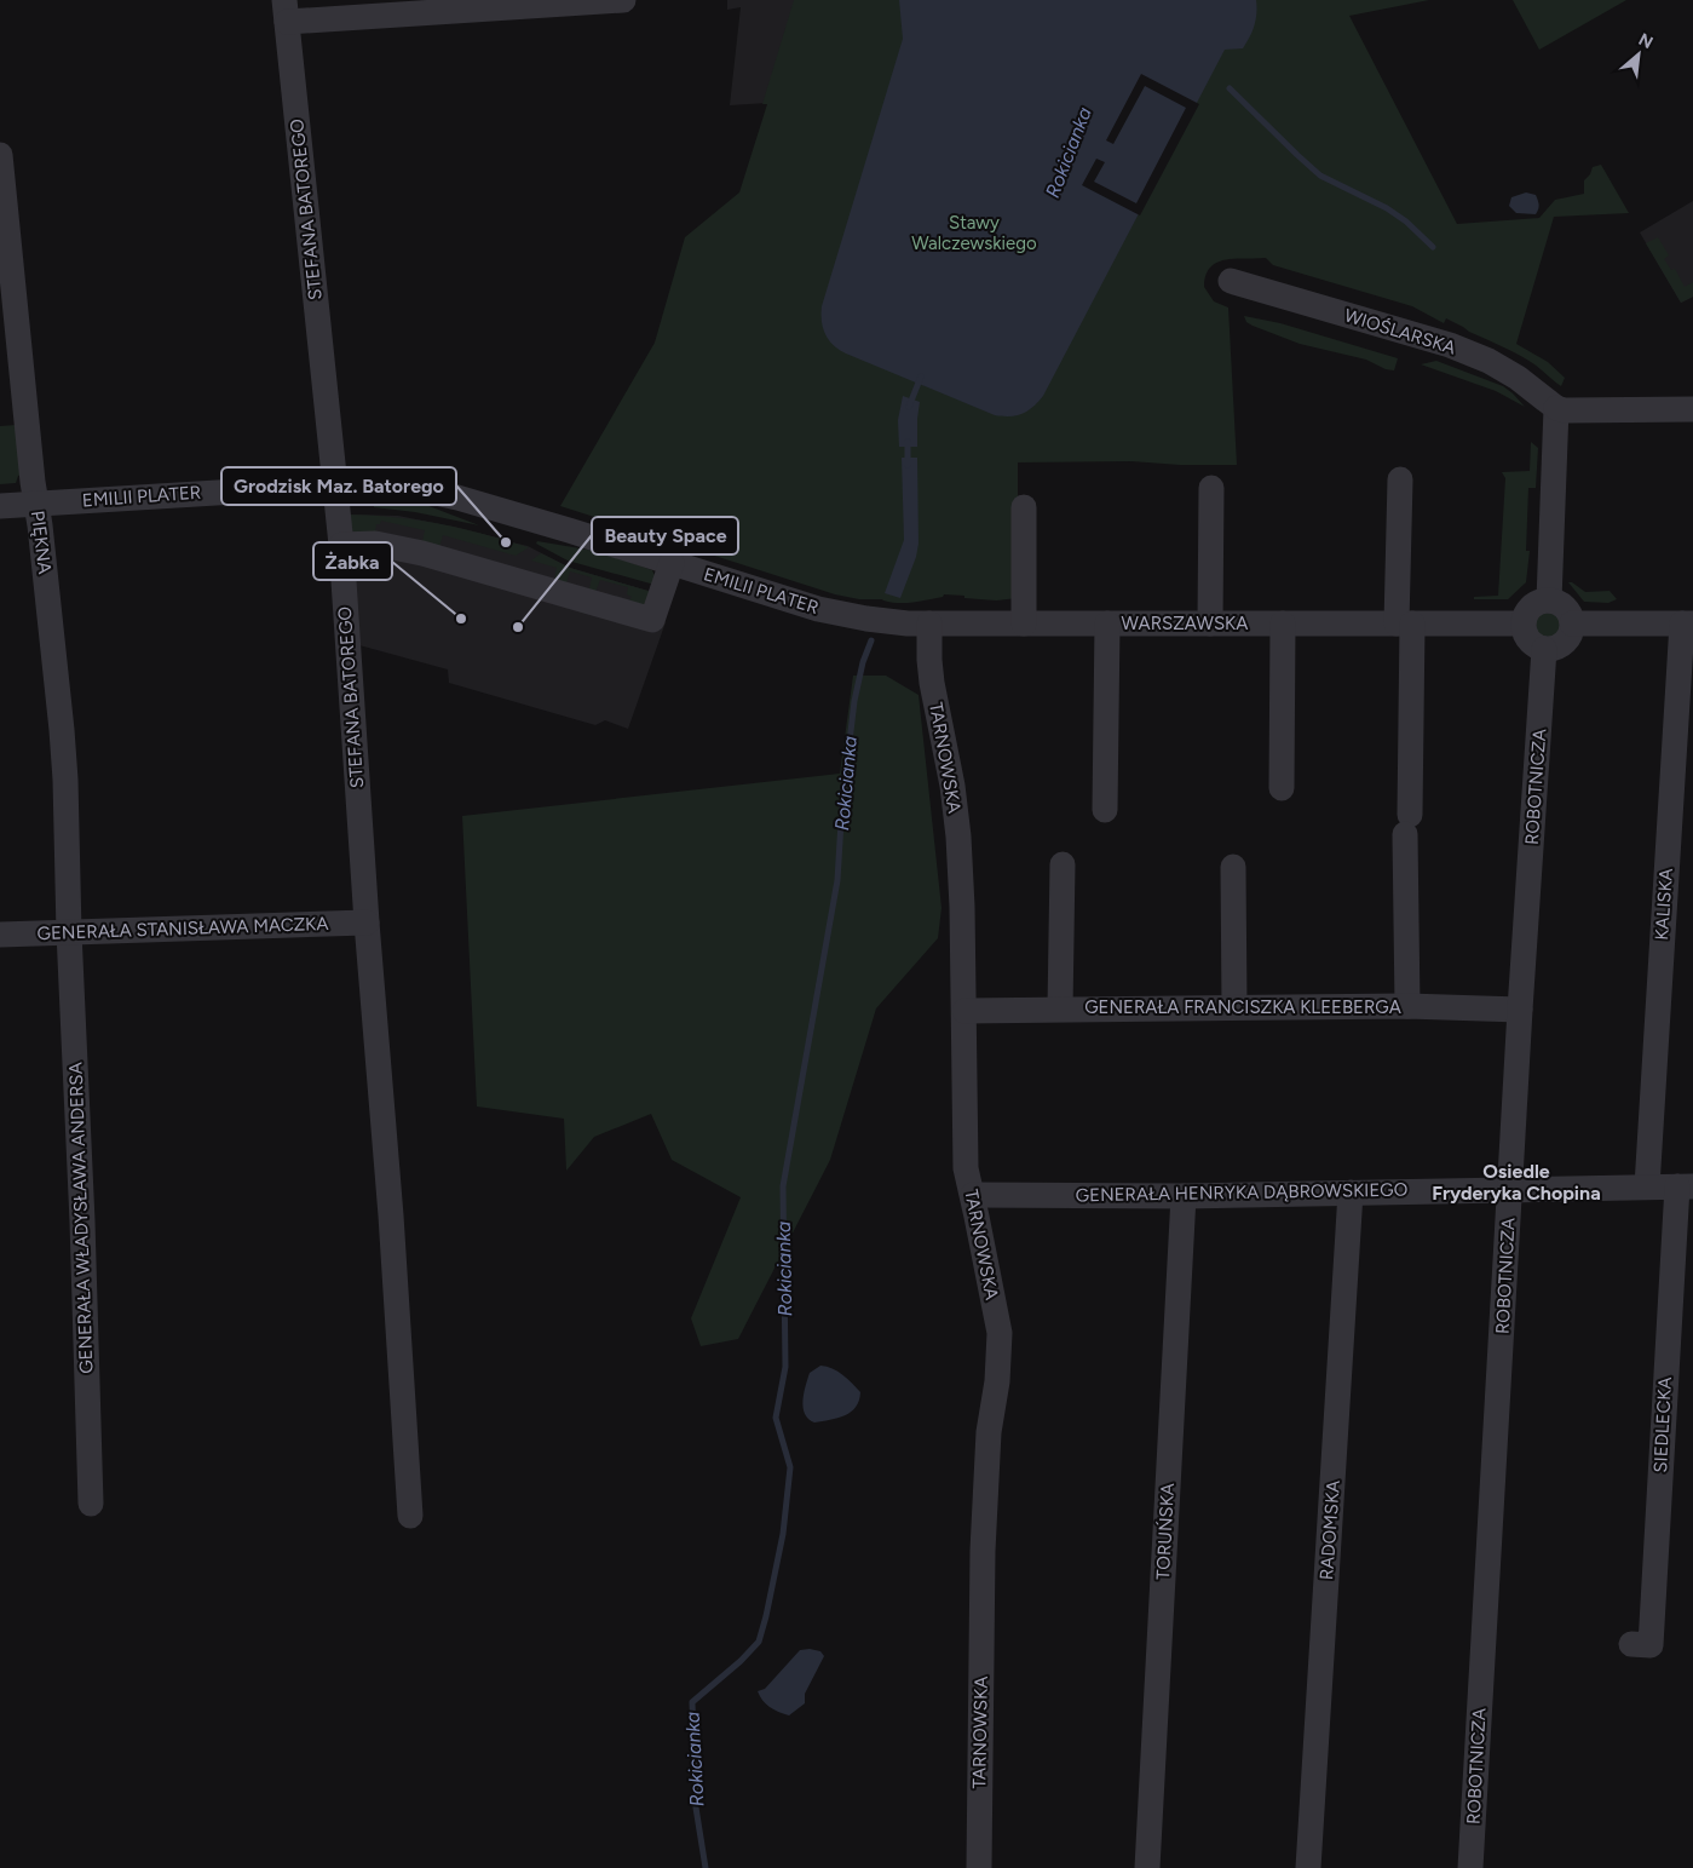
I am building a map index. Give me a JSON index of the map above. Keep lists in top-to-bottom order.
{
  "streets": {
    "street": [
      "STEFANA BATOREGO",
      "WIOŚLARSKA",
      "EMILII PLATER",
      "PIĘKNA",
      "WARSZAWSKA",
      "TARNOWSKA",
      "ROBOTNICZA",
      "KALISKA",
      "GENERAŁA STANISŁAWA MACZKA",
      "GENERAŁA FRANCISZKA KLEEBERGA",
      "GENERAŁA HENRYKA DĄBROWSKIEGO",
      "GENERAŁA WŁADYSŁAWA ANDERSA",
      "SIEDLECKA",
      "RADOMSKA",
      "TORUŃSKA"
    ]
  },
  "crossings": [
    ["STEFANA BATOREGO", "EMILII PLATER"],
    ["STEFANA BATOREGO", "GENERAŁA STANISŁAWA MACZKA"],
    ["EMILII PLATER", "PIĘKNA"],
    ["EMILII PLATER", "WARSZAWSKA"],
    ["PIĘKNA", "GENERAŁA STANISŁAWA MACZKA"],
    ["PIĘKNA", "GENERAŁA WŁADYSŁAWA ANDERSA"],
    ["WARSZAWSKA", "TARNOWSKA"],
    ["WARSZAWSKA", "ROBOTNICZA"],
    ["TARNOWSKA", "GENERAŁA FRANCISZKA KLEEBERGA"],
    ["TARNOWSKA", "GENERAŁA HENRYKA DĄBROWSKIEGO"],
    ["ROBOTNICZA", "GENERAŁA FRANCISZKA KLEEBERGA"],
    ["ROBOTNICZA", "GENERAŁA HENRYKA DĄBROWSKIEGO"],
    ["KALISKA", "GENERAŁA HENRYKA DĄBROWSKIEGO"],
    ["GENERAŁA STANISŁAWA MACZKA", "GENERAŁA WŁADYSŁAWA ANDERSA"],
    ["GENERAŁA HENRYKA DĄBROWSKIEGO", "SIEDLECKA"],
    ["GENERAŁA HENRYKA DĄBROWSKIEGO", "RADOMSKA"],
    ["GENERAŁA HENRYKA DĄBROWSKIEGO", "TORUŃSKA"]
  ],
  "districts": ["Osiedle Fryderyka Chopina"],
  "water": ["Rokicianka"],
  "parks": ["Stawy Walczewskiego"],
  "places": ["Grodzisk Maz. Batorego", "Żabka", "Beauty Space"],
  "north": "top right"
}
